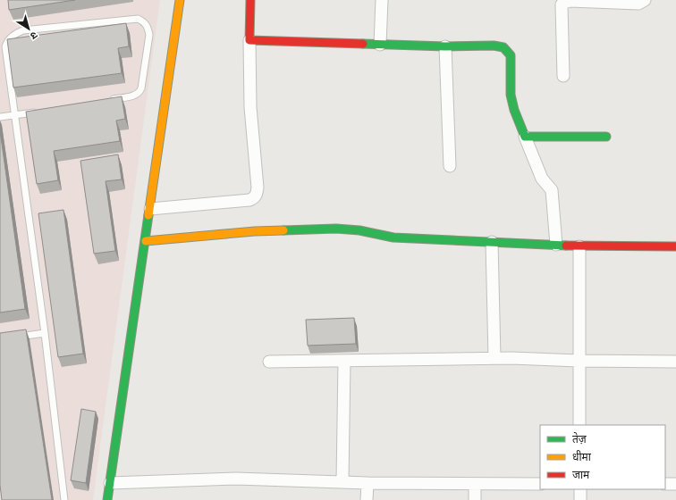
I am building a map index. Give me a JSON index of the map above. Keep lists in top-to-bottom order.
{
  "legend": ["तेज़", "धीमा", "जाम"],
  "north": "bottom right"
}
